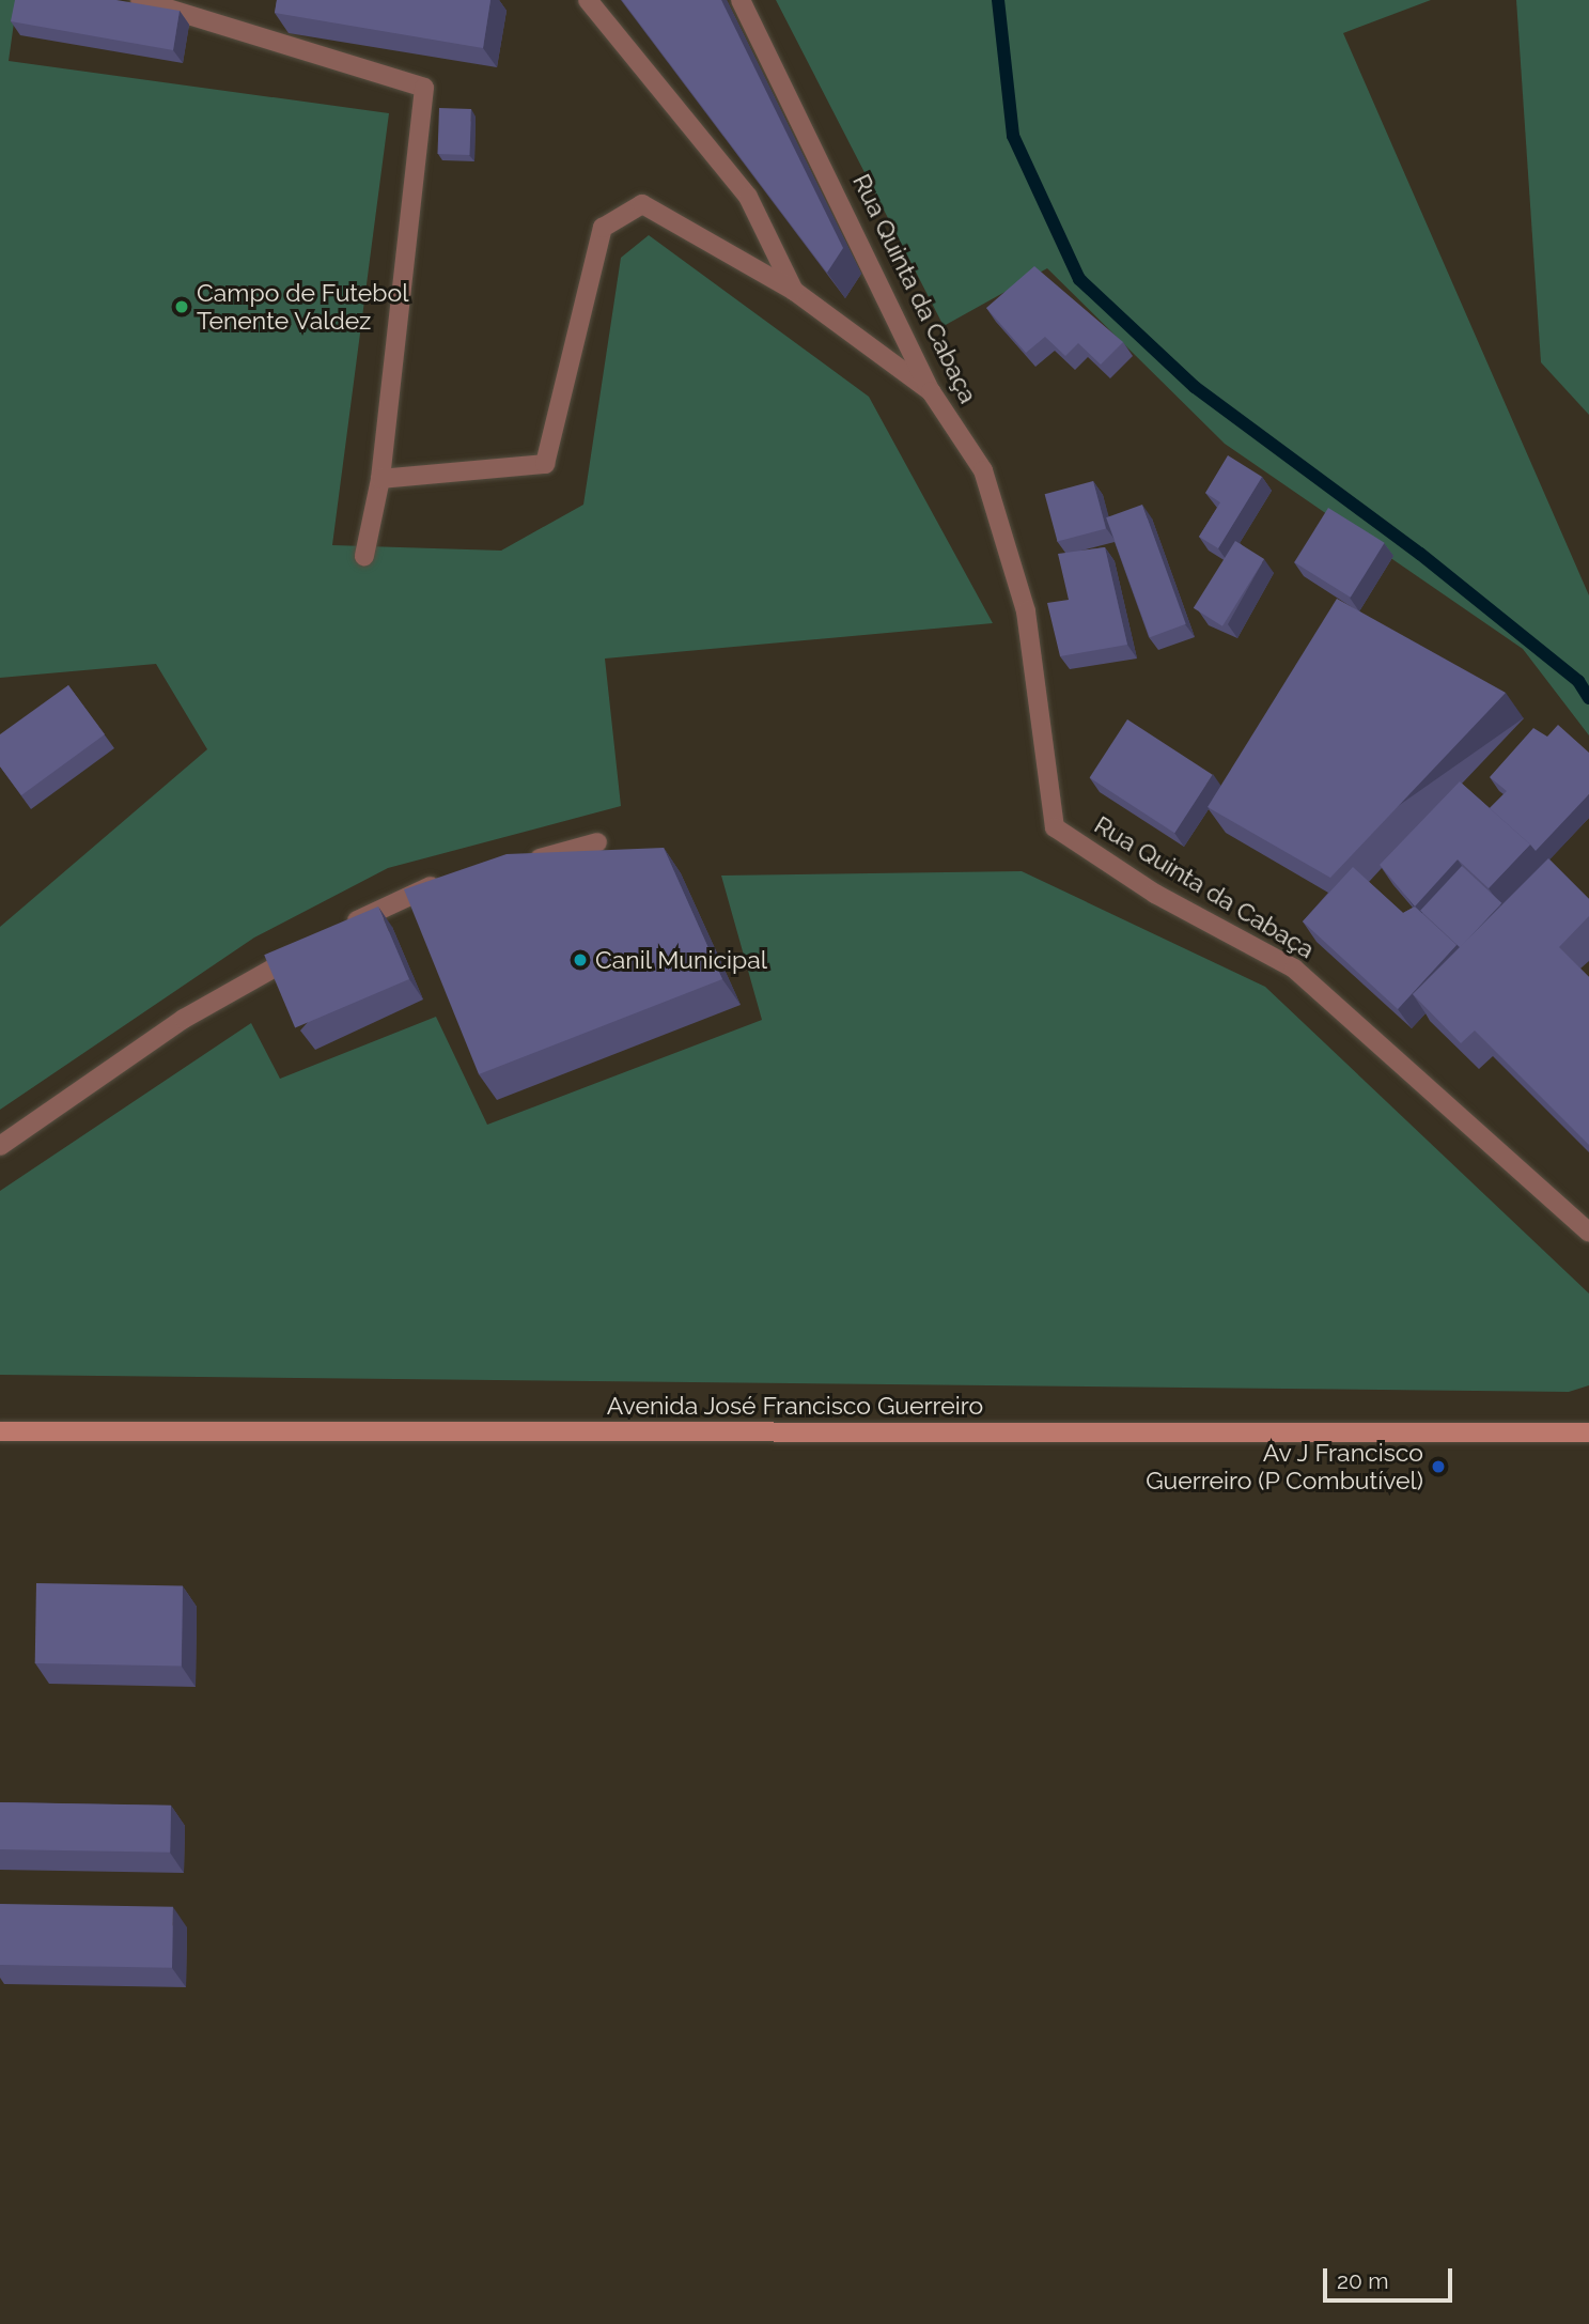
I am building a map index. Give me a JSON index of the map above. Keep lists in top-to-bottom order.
{
  "streets": {
    "main road": ["Avenida José Francisco Guerreiro"],
    "street": ["Rua Quinta da Cabaça"]
  },
  "places": ["Campo de Futebol Tenente Valdez", "Canil Municipal", "Av J Francisco Guerreiro (P Combutível)"],
  "scale_bar": "20 m"
}
